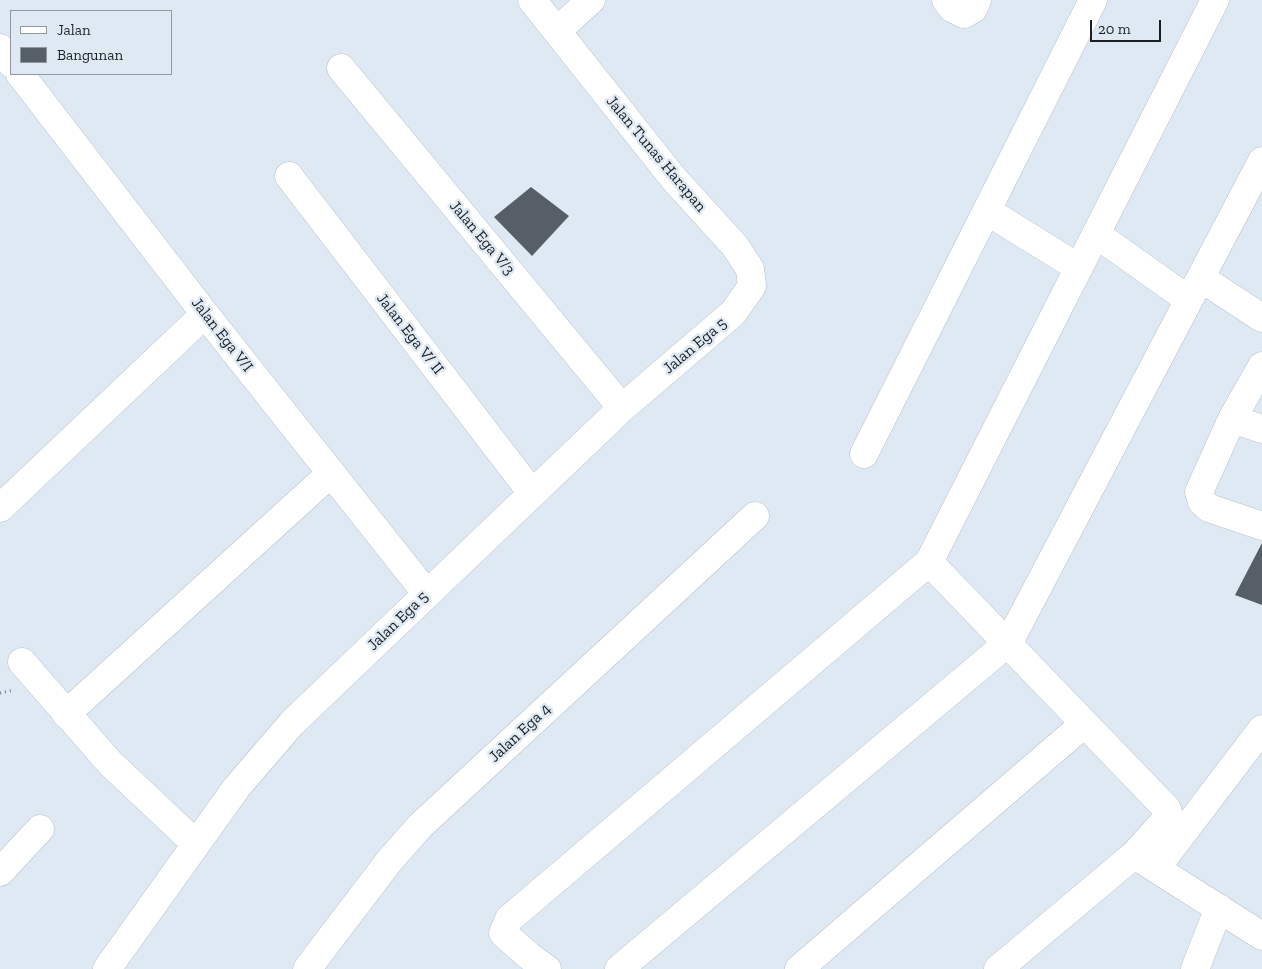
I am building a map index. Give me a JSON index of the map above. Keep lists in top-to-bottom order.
{
  "streets": {
    "street": [
      "Jalan Tunas Harapan",
      "Jalan Ega V/3",
      "Jalan Ega V/ II",
      "Jalan Ega V/I",
      "Jalan Ega 5",
      "Jalan Ega 4"
    ]
  },
  "crossings": [
    ["Jalan Tunas Harapan", "Jalan Ega 5"],
    ["Jalan Ega V/3", "Jalan Ega 5"],
    ["Jalan Ega V/ II", "Jalan Ega 5"],
    ["Jalan Ega V/I", "Jalan Ega 5"]
  ],
  "legend": ["Jalan", "Bangunan"],
  "scale_bar": "20 m"
}
